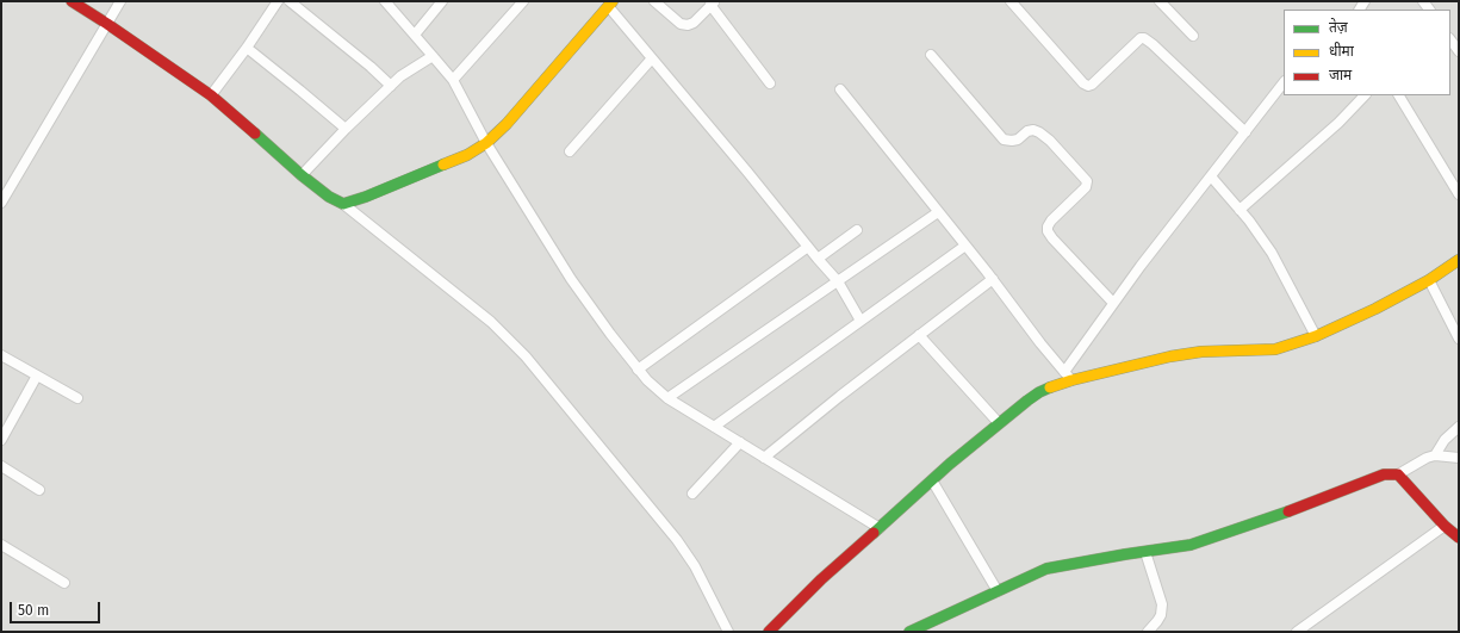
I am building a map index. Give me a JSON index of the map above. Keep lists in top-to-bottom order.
{
  "legend": ["तेज़", "धीमा", "जाम"],
  "scale_bar": "50 m"
}
